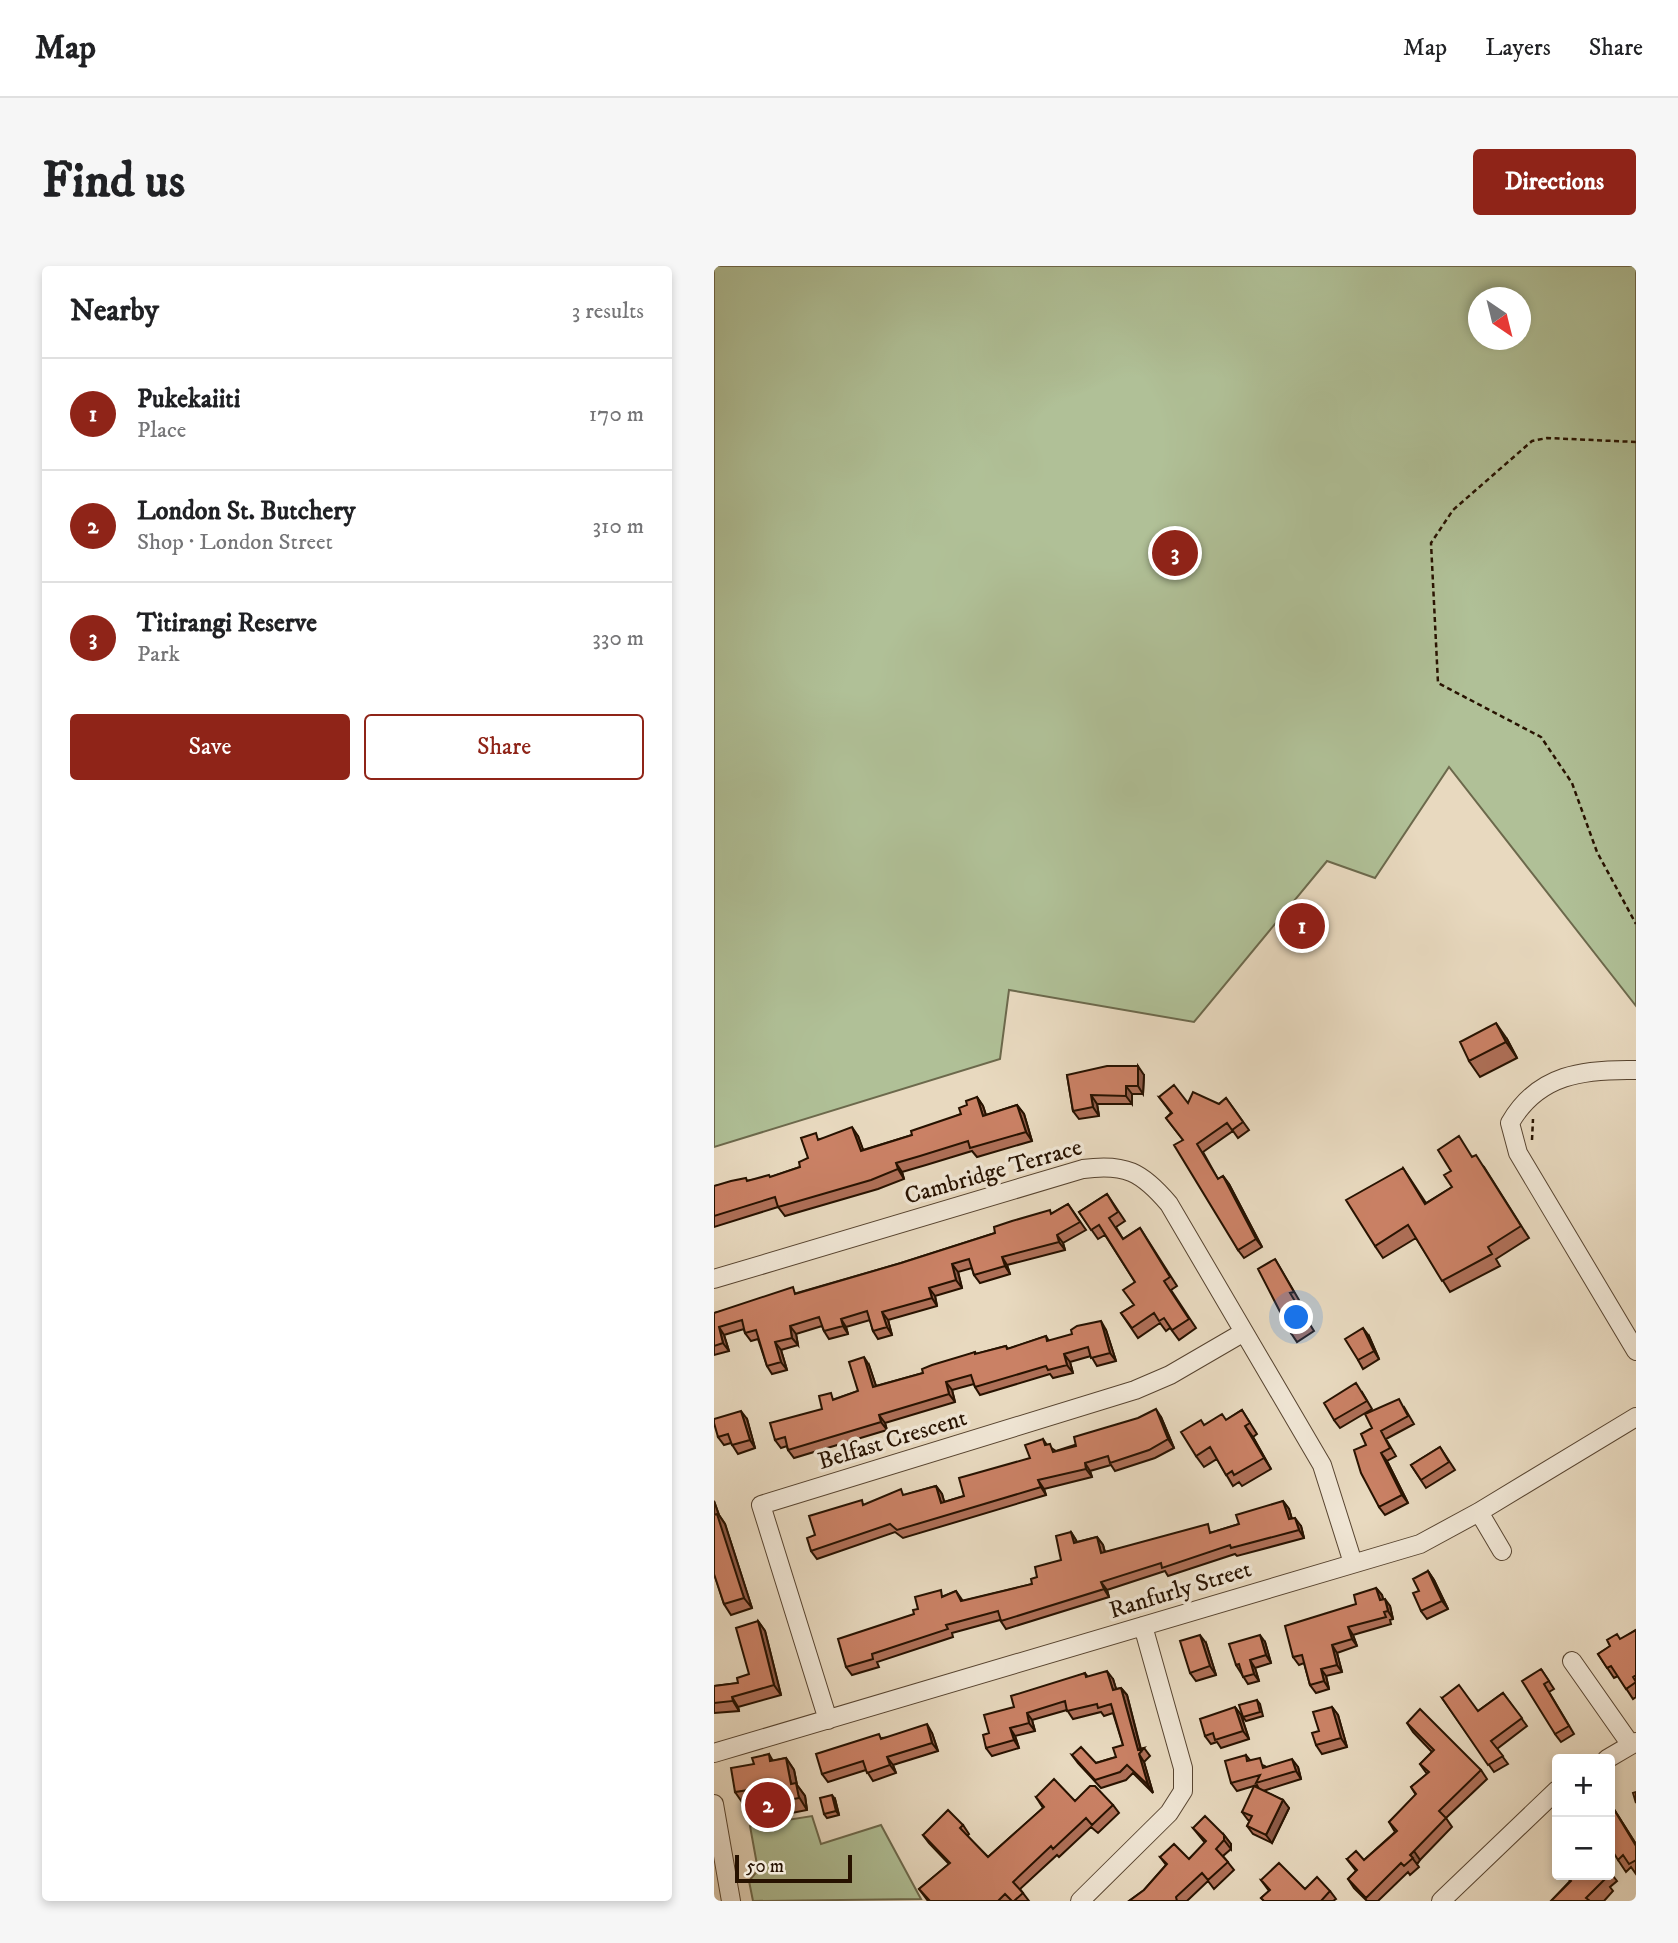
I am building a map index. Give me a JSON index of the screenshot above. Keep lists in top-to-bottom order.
{
  "streets": {
    "street": ["Cambridge Terrace", "Belfast Crescent", "Ranfurly Street"]
  },
  "crossings": [
    ["Cambridge Terrace", "Belfast Crescent"],
    ["Cambridge Terrace", "Ranfurly Street"],
    ["Belfast Crescent", "Ranfurly Street"]
  ],
  "scale_bar": "50 m",
  "north": "bottom right",
  "page": {
    "header": "Map",
    "nav": ["Map", "Layers", "Share"],
    "buttons": [
      "Directions",
      ["Save", "Share"]
    ],
    "title": "Find us",
    "heading": ["Nearby", "3 results"],
    "list": [
      {
        "mark": "1",
        "name": "Pukekaiiti",
        "note": "Place",
        "value": "170 m"
      },
      {
        "mark": "2",
        "name": "London St. Butchery",
        "note": "Shop · London Street",
        "value": "310 m"
      },
      {
        "mark": "3",
        "name": "Titirangi Reserve",
        "note": "Park",
        "value": "330 m"
      }
    ],
    "pins": ["3", "1", "2"],
    "map_buttons": ["+", "−"],
    "scale": "50 m"
  }
}
